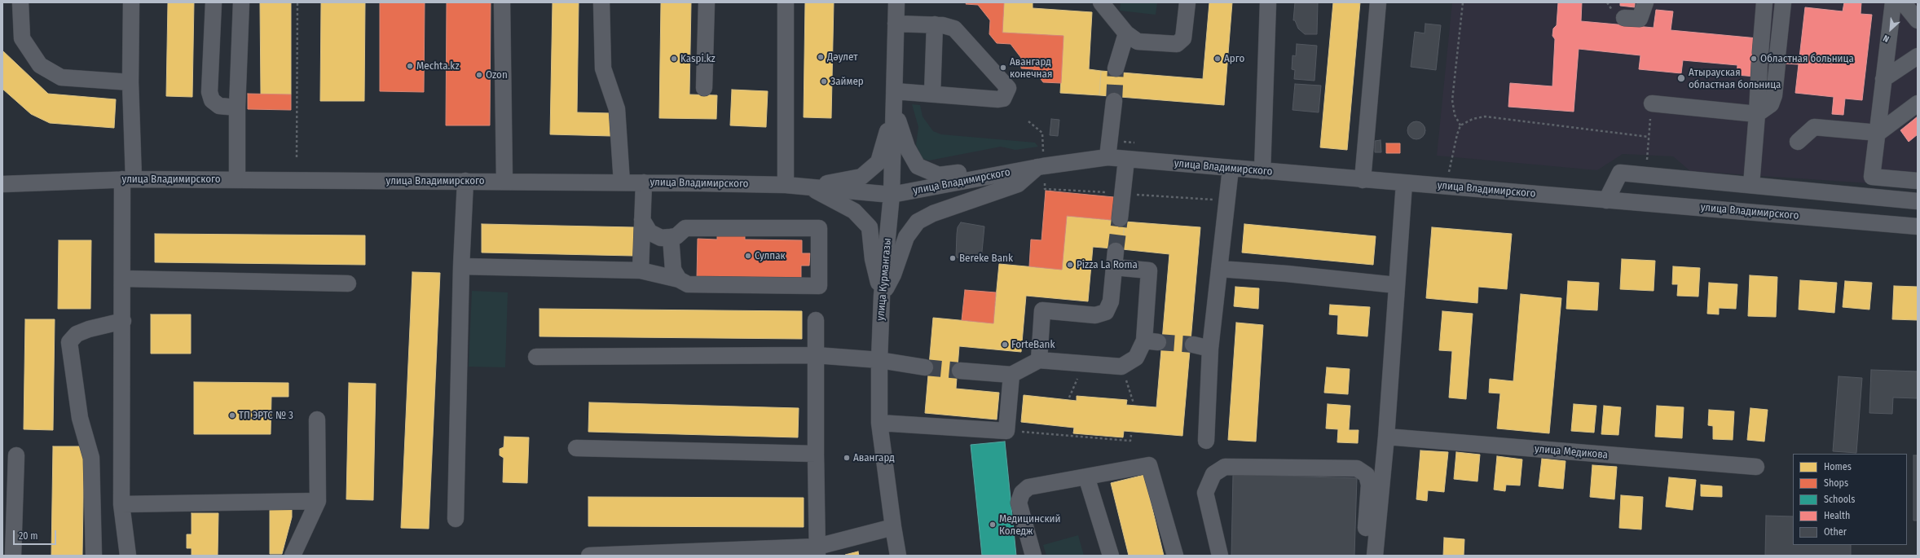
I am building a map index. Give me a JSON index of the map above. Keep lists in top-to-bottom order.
{
  "streets": {
    "street": ["улица Владимирского", "улица Курмангазы", "улица Медикова"]
  },
  "crossings": [
    ["улица Владимирского", "улица Курмангазы"]
  ],
  "places": [
    "Дәулет",
    "Kaspi.kz",
    "Арго",
    "Областная больница",
    "Mechta.kz",
    "Авангард конечная",
    "Ozon",
    "Атырауская областная больница",
    "Займер",
    "Сулпак",
    "Bereke Bank",
    "Pizza La Roma",
    "ForteBank",
    "ТП ЭРТС № 3",
    "Авангард",
    "Медицинский Коледж"
  ],
  "legend": [
    "Homes",
    "Shops",
    "Schools",
    "Health",
    "Other"
  ],
  "scale_bar": "20 m",
  "north": "bottom left"
}
